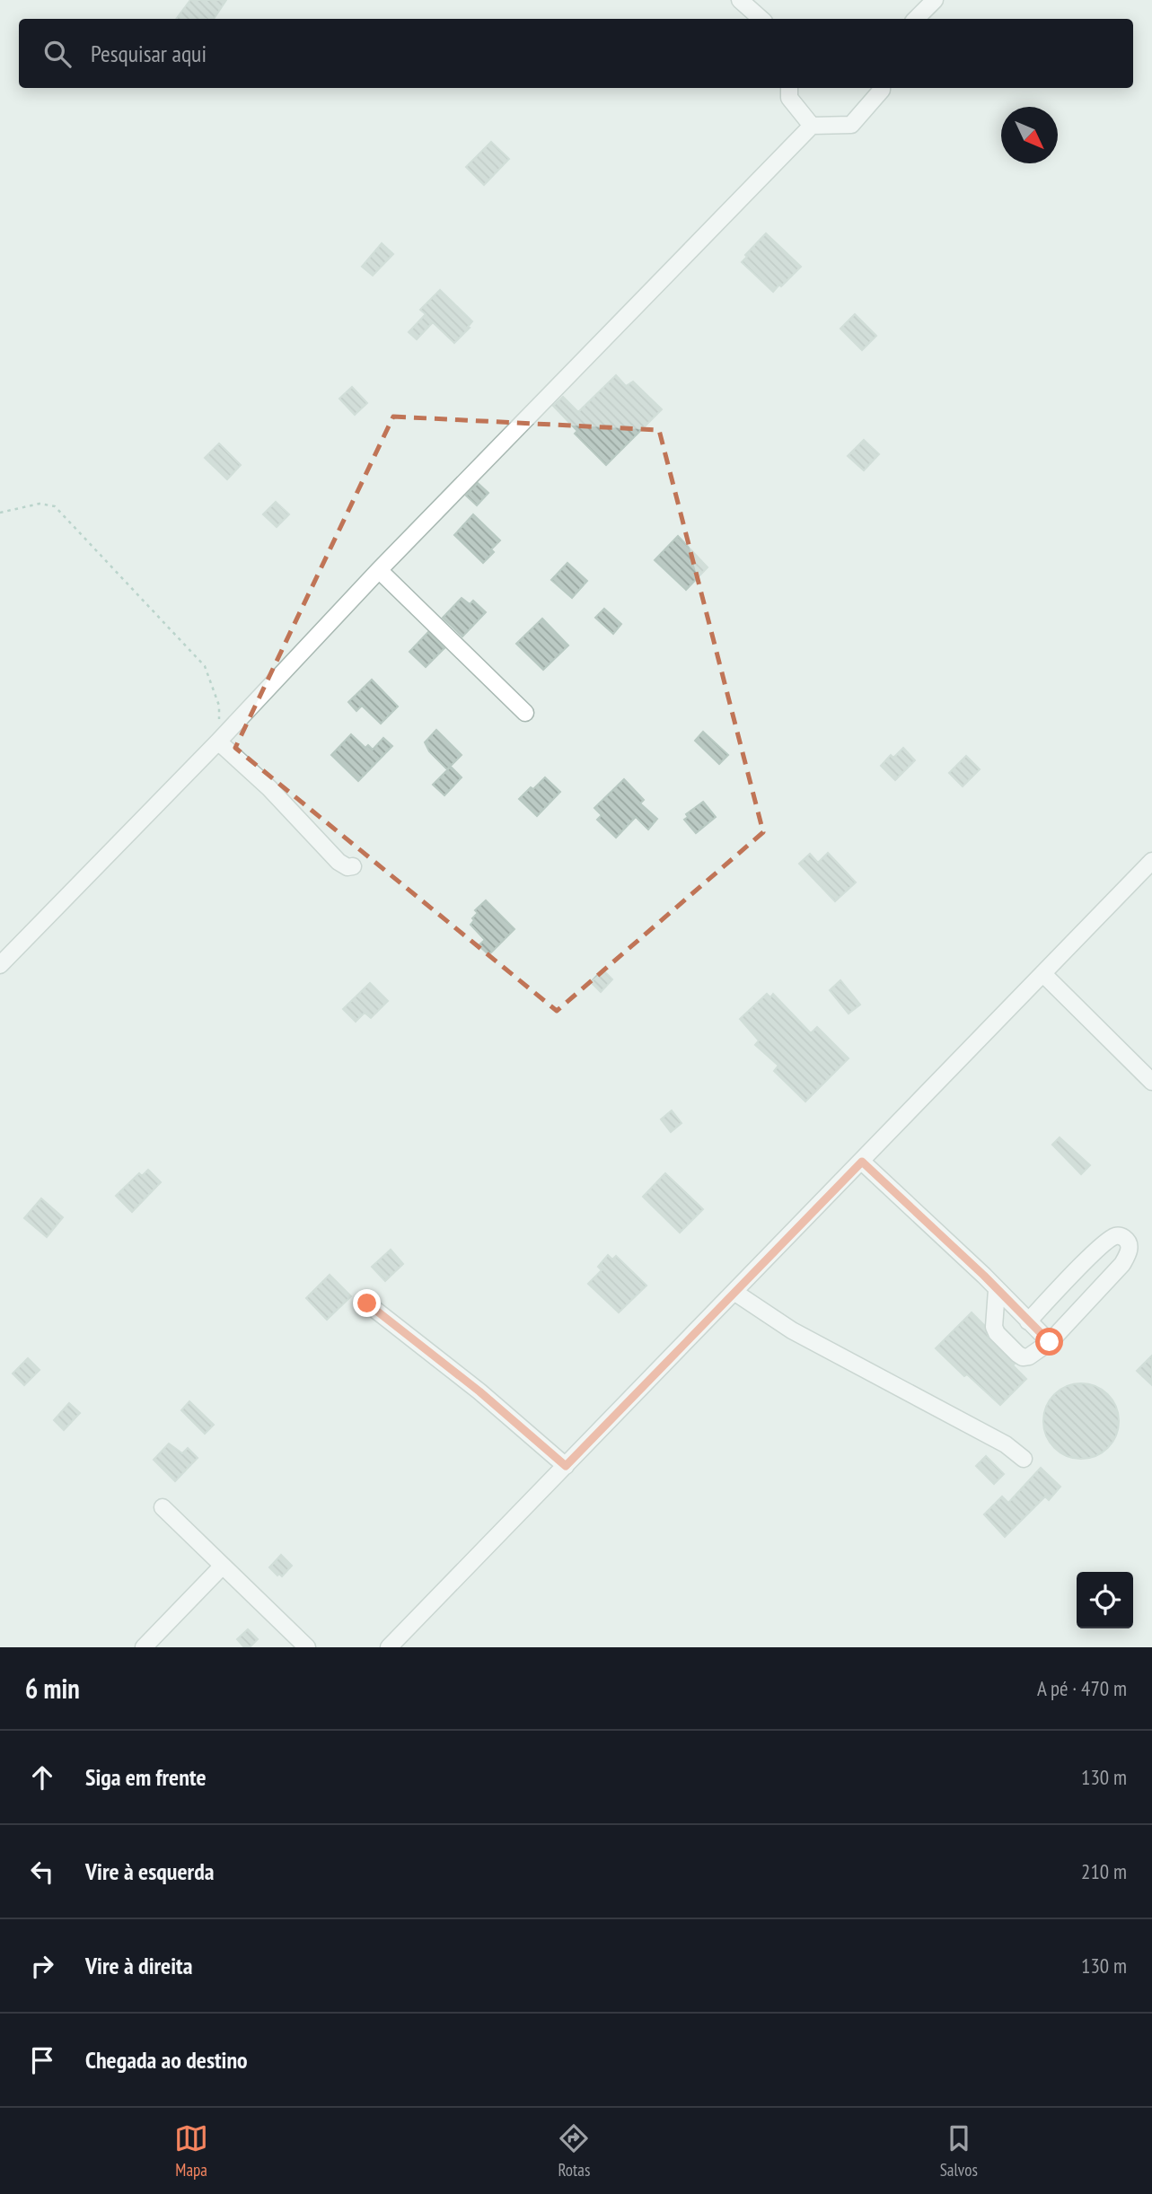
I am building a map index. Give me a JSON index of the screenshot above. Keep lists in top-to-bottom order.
{
  "north": "bottom right",
  "page": {
    "search": "Pesquisar aqui",
    "heading": ["6 min", "A pé · 470 m"],
    "list": [
      ["Siga em frente", "130 m"],
      ["Vire à esquerda", "210 m"],
      ["Vire à direita", "130 m"],
      "Chegada ao destino"
    ],
    "nav": ["Mapa", "Rotas", "Salvos"]
  }
}
